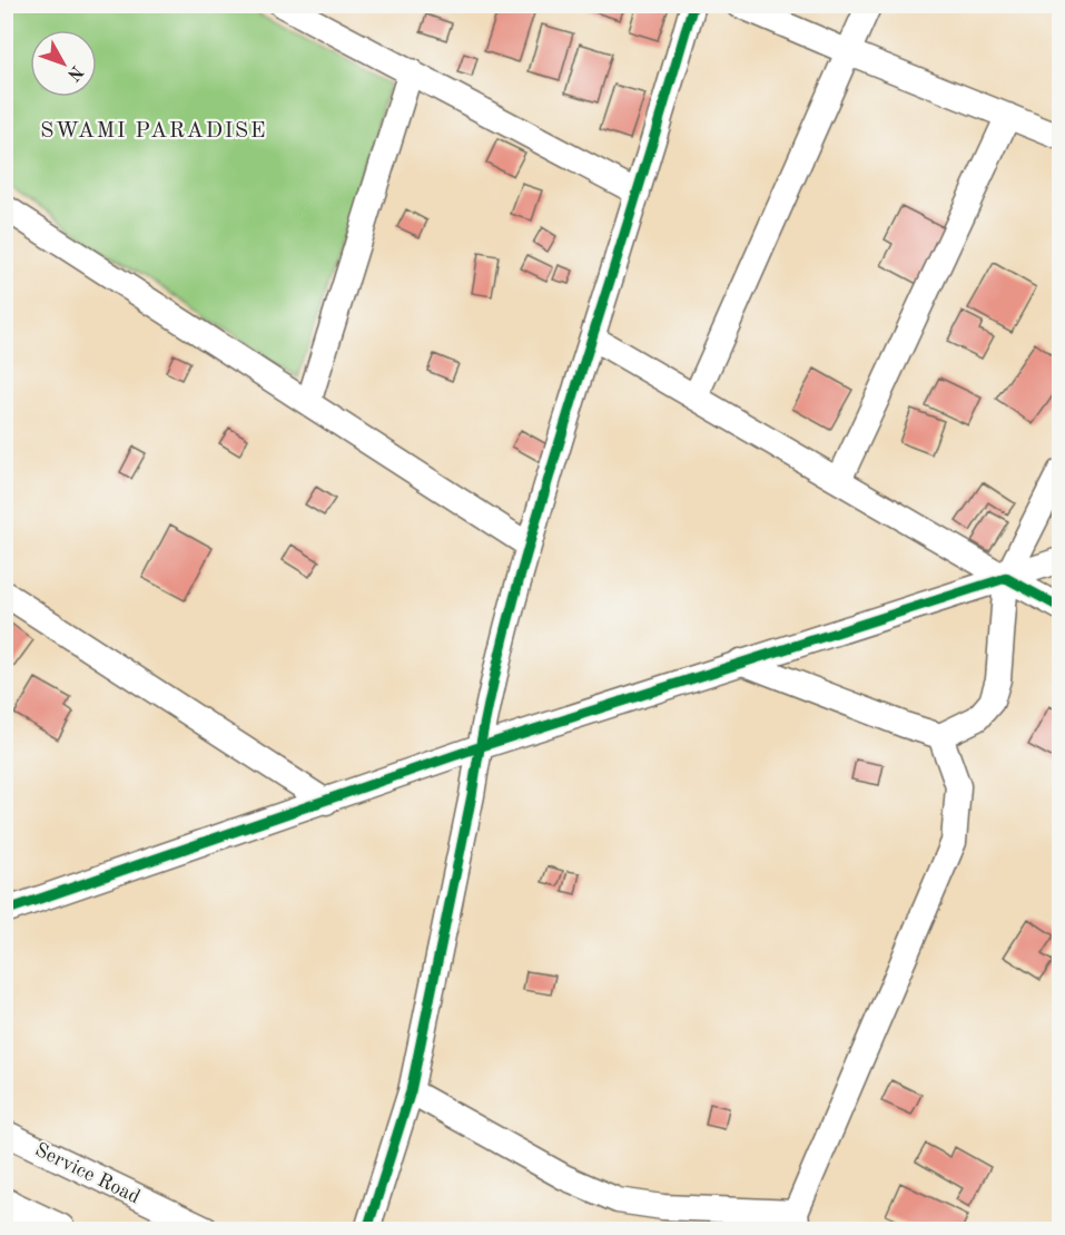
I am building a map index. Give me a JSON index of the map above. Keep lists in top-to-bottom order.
{
  "streets": {
    "street": ["Service Road"]
  },
  "districts": ["SWAMI PARADISE"],
  "north": "bottom right"
}
